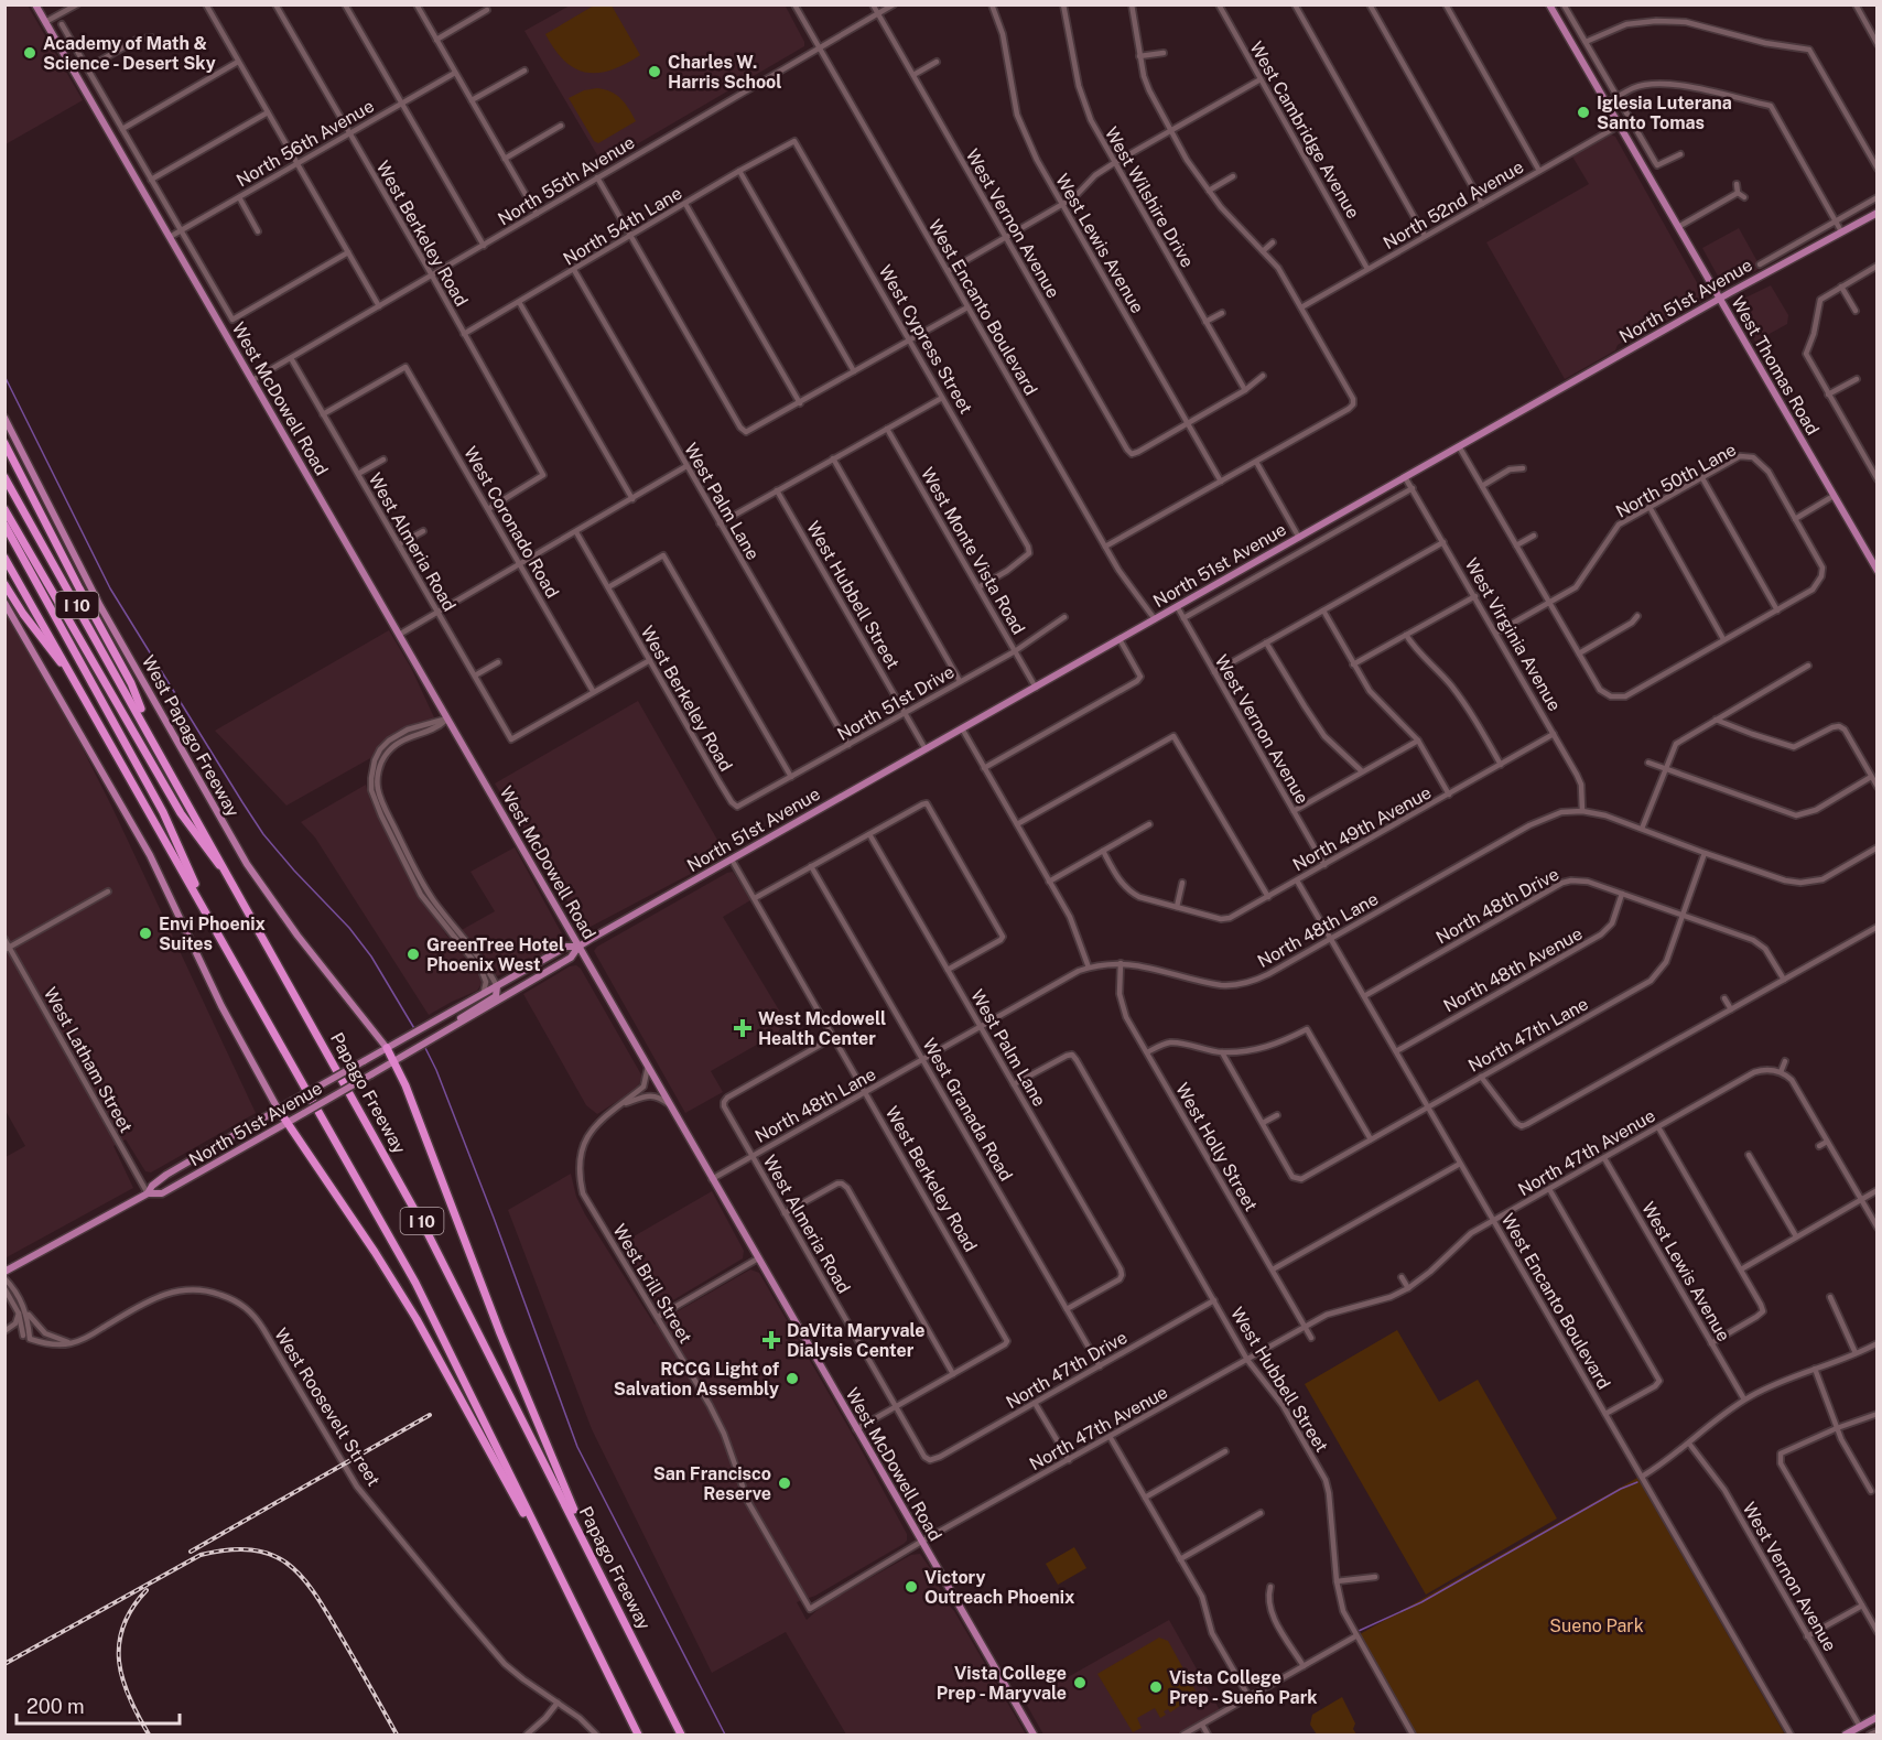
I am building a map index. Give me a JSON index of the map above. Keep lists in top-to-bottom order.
{
  "streets": {
    "highway": ["I 10", "Papago Freeway"],
    "main road": [
      "North 51st Avenue",
      "West Thomas Road",
      "West McDowell Road",
      "West Papago Freeway"
    ],
    "street": [
      "West Cambridge Avenue",
      "North 56th Avenue",
      "North 55th Avenue",
      "West Wilshire Drive",
      "North 52nd Avenue",
      "West Vernon Avenue",
      "North 54th Lane",
      "West Berkeley Road",
      "West Lewis Avenue",
      "West Encanto Boulevard",
      "West Cypress Street",
      "North 50th Lane",
      "West Palm Lane",
      "West Coronado Road",
      "West Almeria Road",
      "West Monte Vista Road",
      "West Hubbell Street",
      "West Virginia Avenue",
      "North 51st Drive",
      "North 49th Avenue",
      "North 48th Drive",
      "North 48th Lane",
      "North 48th Avenue",
      "North 47th Lane",
      "West Latham Street",
      "West Granada Road",
      "West Holly Street",
      "North 47th Avenue",
      "West Brill Street",
      "North 47th Drive",
      "West Roosevelt Street"
    ]
  },
  "crossings": [
    ["West Cambridge Avenue", "North 52nd Avenue"],
    ["North 56th Avenue", "West Berkeley Road"],
    ["North 56th Avenue", "West McDowell Road"],
    ["North 55th Avenue", "West Vernon Avenue"],
    ["North 55th Avenue", "West Berkeley Road"],
    ["North 55th Avenue", "West Encanto Boulevard"],
    ["North 55th Avenue", "West McDowell Road"],
    ["North 55th Avenue", "West Almeria Road"],
    ["North 52nd Avenue", "West Thomas Road"],
    ["West Vernon Avenue", "West Lewis Avenue"],
    ["West Vernon Avenue", "North 51st Avenue"],
    ["West Vernon Avenue", "North 49th Avenue"],
    ["North 54th Lane", "West Berkeley Road"],
    ["North 54th Lane", "West Cypress Street"],
    ["North 54th Lane", "West Palm Lane"],
    ["West Berkeley Road", "North 51st Avenue"],
    ["West Berkeley Road", "West Coronado Road"],
    ["West Berkeley Road", "West Almeria Road"],
    ["West Berkeley Road", "North 51st Drive"],
    ["West Berkeley Road", "North 48th Lane"],
    ["West Lewis Avenue", "North 47th Avenue"],
    ["North 51st Avenue", "West Encanto Boulevard"],
    ["North 51st Avenue", "West Thomas Road"],
    ["North 51st Avenue", "West McDowell Road"],
    ["North 51st Avenue", "West Monte Vista Road"],
    ["North 51st Avenue", "West Hubbell Street"],
    ["North 51st Avenue", "West Virginia Avenue"],
    ["North 51st Avenue", "West Papago Freeway"],
    ["North 51st Avenue", "West Latham Street"],
    ["West Encanto Boulevard", "North 49th Avenue"],
    ["West Encanto Boulevard", "North 48th Drive"],
    ["West Encanto Boulevard", "North 48th Lane"],
    ["West Encanto Boulevard", "North 48th Avenue"],
    ["West Encanto Boulevard", "North 47th Lane"],
    ["West Encanto Boulevard", "North 47th Avenue"],
    ["West Cypress Street", "West Monte Vista Road"],
    ["West McDowell Road", "North 48th Lane"],
    ["West McDowell Road", "North 47th Avenue"],
    ["North 50th Lane", "West Virginia Avenue"],
    ["West Palm Lane", "West Hubbell Street"],
    ["West Palm Lane", "North 51st Drive"],
    ["West Palm Lane", "North 48th Lane"],
    ["West Palm Lane", "West Granada Road"],
    ["West Coronado Road", "West Almeria Road"],
    ["West Almeria Road", "North 48th Lane"],
    ["West Almeria Road", "North 47th Drive"],
    ["West Monte Vista Road", "North 51st Drive"],
    ["West Hubbell Street", "North 51st Drive"],
    ["West Hubbell Street", "North 47th Avenue"],
    ["West Hubbell Street", "North 47th Drive"],
    ["West Virginia Avenue", "North 49th Avenue"],
    ["West Virginia Avenue", "North 48th Lane"],
    ["North 48th Drive", "North 48th Avenue"],
    ["North 48th Drive", "North 47th Lane"],
    ["North 48th Lane", "North 47th Lane"],
    ["North 48th Lane", "West Granada Road"],
    ["North 48th Lane", "West Holly Street"],
    ["West Granada Road", "North 47th Drive"],
    ["West Holly Street", "North 47th Avenue"],
    ["North 47th Avenue", "West Brill Street"]
  ],
  "parks": ["Sueno Park"],
  "places": {
    "other": [
      "Academy of Math & Science - Desert Sky",
      "Charles W. Harris School",
      "Iglesia Luterana Santo Tomas",
      "Envi Phoenix Suites",
      "GreenTree Hotel Phoenix West",
      "RCCG Light of Salvation Assembly",
      "San Francisco Reserve",
      "Victory Outreach Phoenix",
      "Vista College Prep - Maryvale",
      "Vista College Prep - Sueño Park"
    ],
    "health": ["West Mcdowell Health Center", "DaVita Maryvale Dialysis Center"]
  },
  "scale_bar": "200 m"
}
